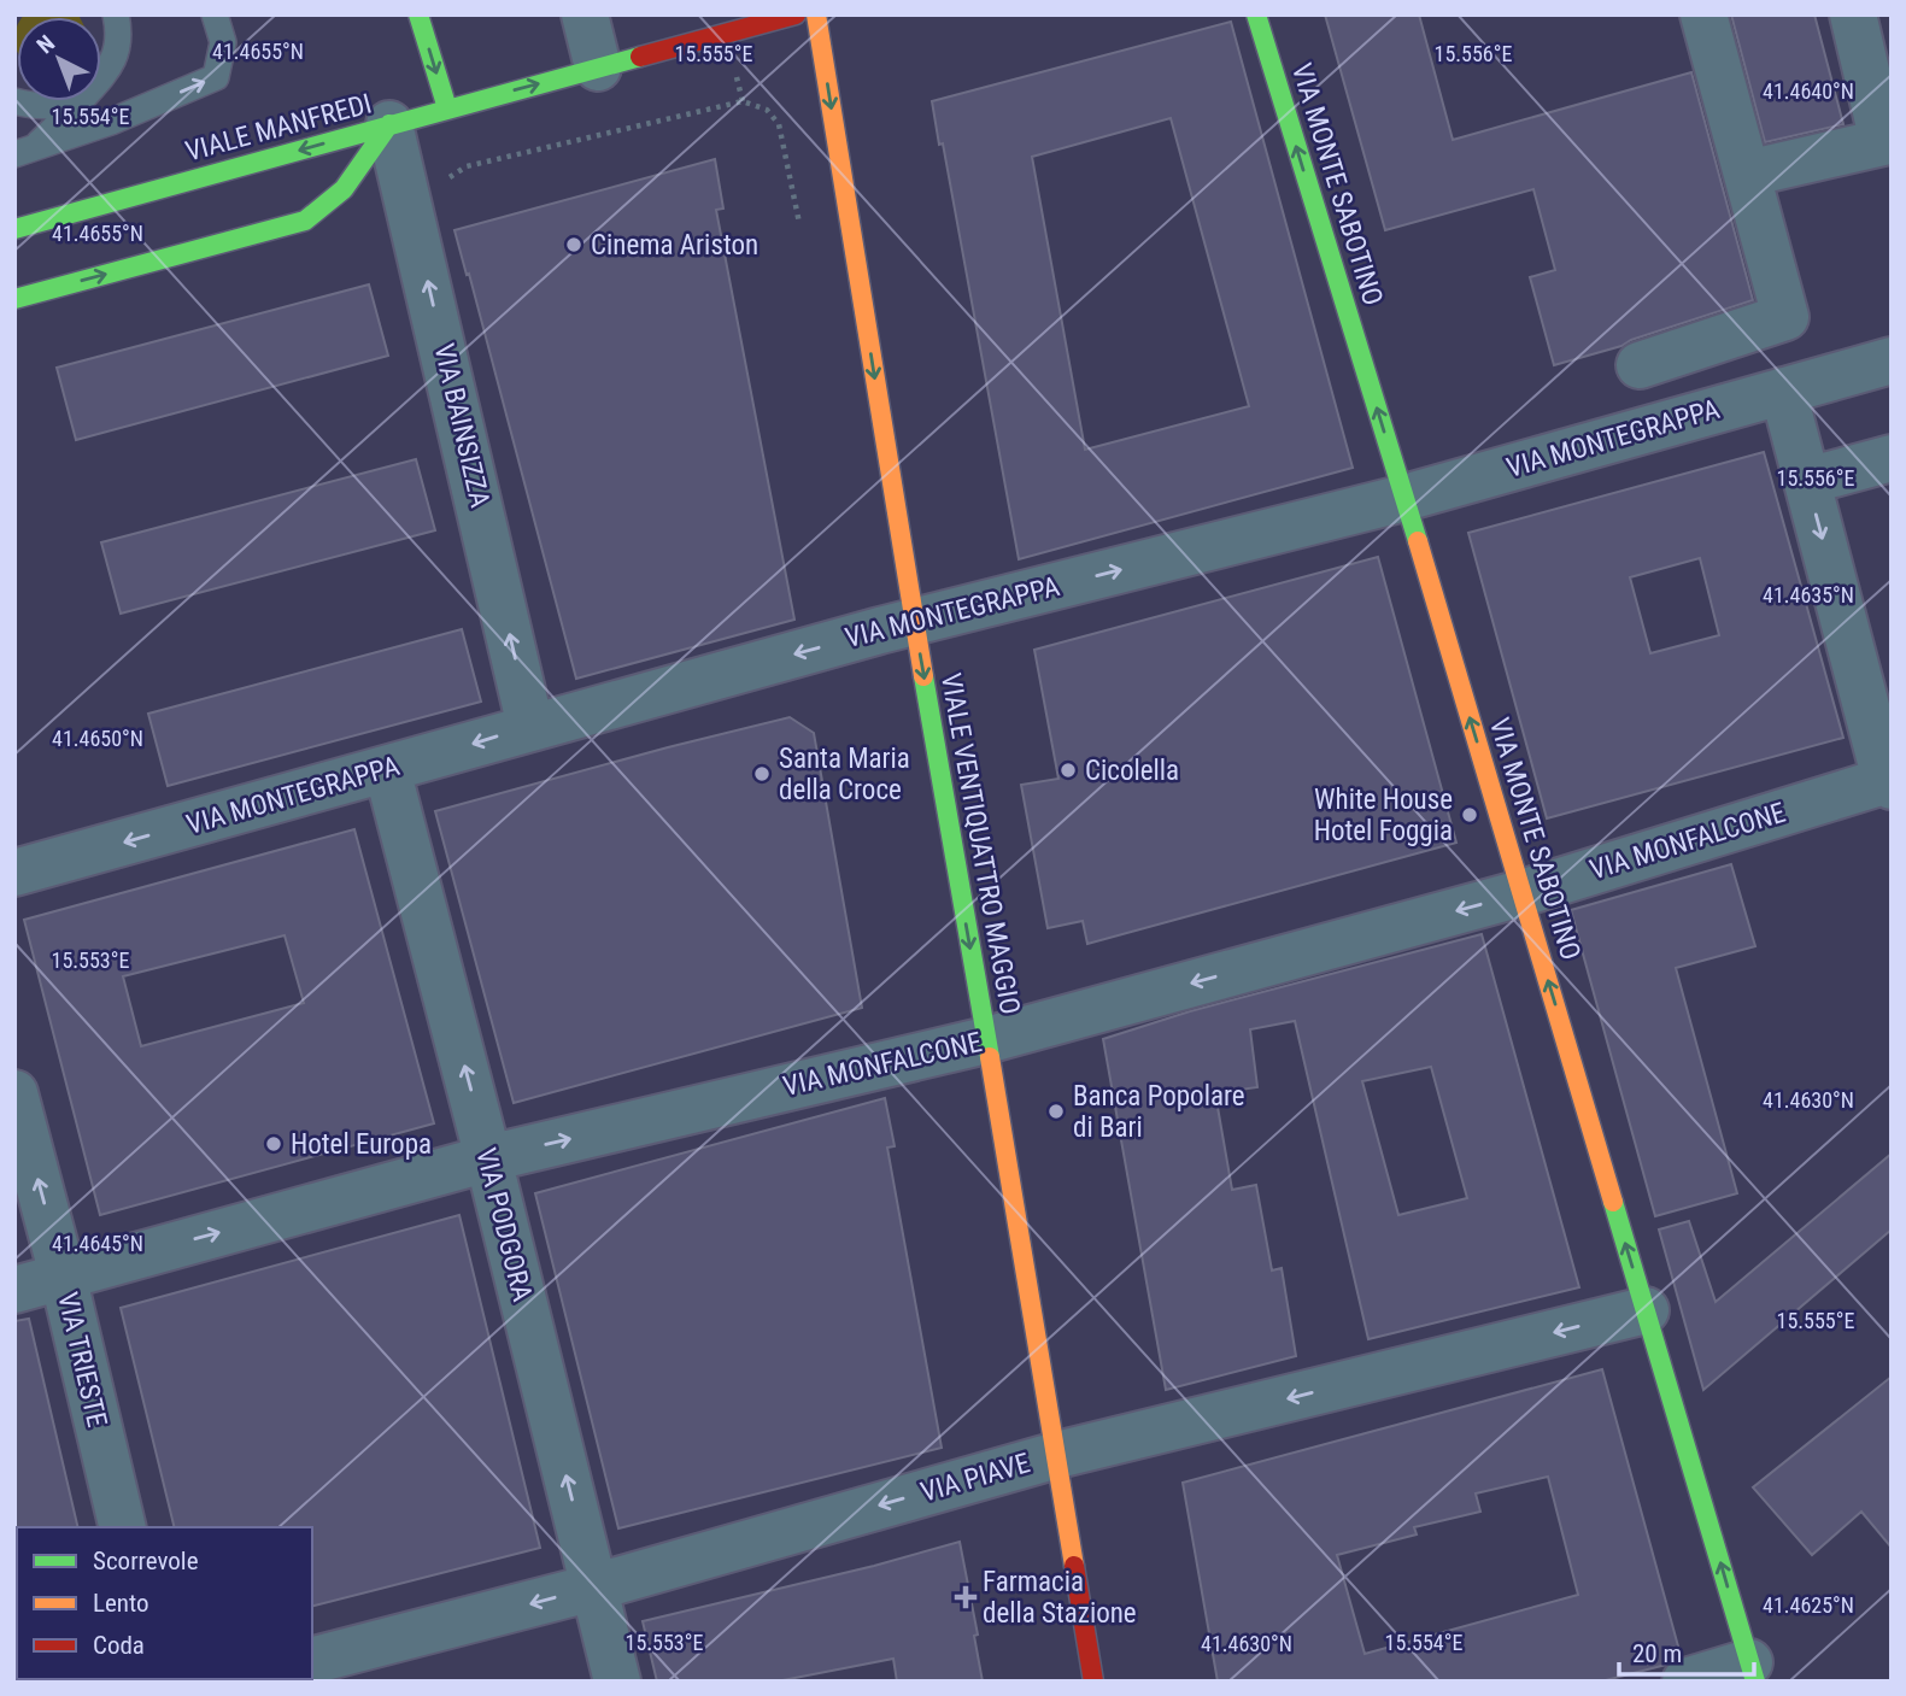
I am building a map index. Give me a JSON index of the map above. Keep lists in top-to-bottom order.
{
  "streets": {
    "street": [
      "VIALE MANFREDI",
      "VIA MONTE SABOTINO",
      "VIA BAINSIZZA",
      "VIA MONTEGRAPPA",
      "VIA MONFALCONE",
      "VIALE VENTIQUATTRO MAGGIO",
      "VIA PODGORA",
      "VIA TRIESTE",
      "VIA PIAVE"
    ]
  },
  "crossings": [
    ["VIALE MANFREDI", "VIA BAINSIZZA"],
    ["VIA MONTE SABOTINO", "VIA MONTEGRAPPA"],
    ["VIA MONTE SABOTINO", "VIA MONFALCONE"],
    ["VIA MONTE SABOTINO", "VIA PIAVE"],
    ["VIA BAINSIZZA", "VIA MONTEGRAPPA"],
    ["VIA MONTEGRAPPA", "VIALE VENTIQUATTRO MAGGIO"],
    ["VIA MONTEGRAPPA", "VIA PODGORA"],
    ["VIA MONFALCONE", "VIALE VENTIQUATTRO MAGGIO"],
    ["VIA MONFALCONE", "VIA PODGORA"],
    ["VIA MONFALCONE", "VIA TRIESTE"],
    ["VIALE VENTIQUATTRO MAGGIO", "VIA PIAVE"],
    ["VIA PODGORA", "VIA PIAVE"]
  ],
  "one_way": [
    "VIA MONTE SABOTINO",
    "VIA BAINSIZZA",
    "VIALE VENTIQUATTRO MAGGIO",
    "VIA PODGORA",
    "VIA TRIESTE",
    "VIA PIAVE"
  ],
  "places": {
    "other": [
      "Cinema Ariston",
      "Cicolella",
      "Santa Maria della Croce",
      "White House Hotel Foggia",
      "Banca Popolare di Bari",
      "Hotel Europa"
    ],
    "health": ["Farmacia della Stazione"]
  },
  "legend": ["Scorrevole", "Lento", "Coda"],
  "scale_bar": "20 m",
  "north": "top left",
  "coordinates": [
    "41.4655°N",
    "15.555°E",
    "15.556°E",
    "41.4640°N",
    "15.554°E",
    "41.4635°N",
    "41.4650°N",
    "15.553°E",
    "41.4630°N",
    "41.4645°N",
    "41.4625°N"
  ]
}
